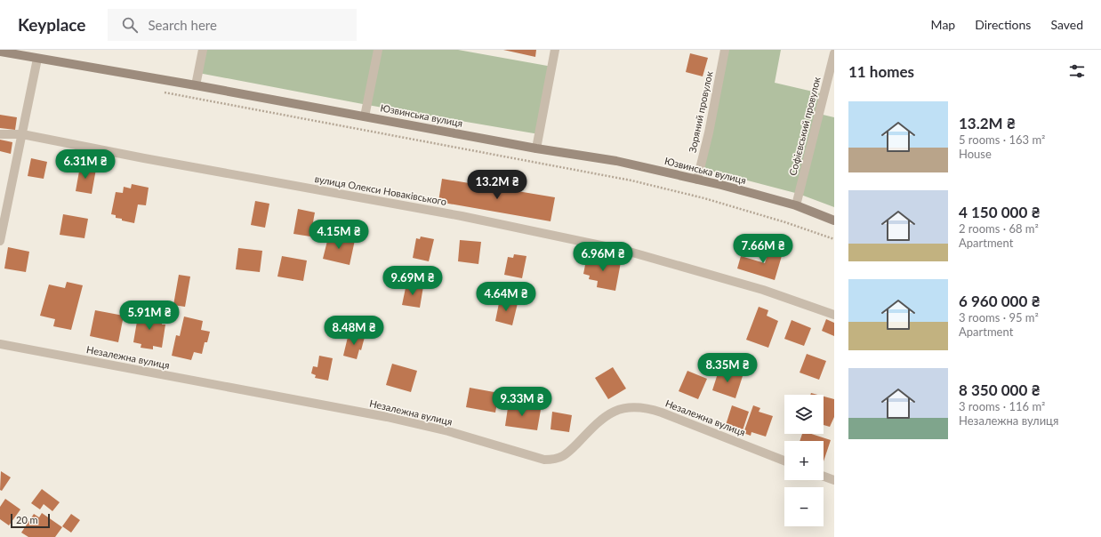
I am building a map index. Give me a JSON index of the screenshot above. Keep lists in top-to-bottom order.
{
  "streets": {
    "main road": ["Юзвинська вулиця"],
    "street": [
      "Зоряний провулок",
      "Софієвський провулок",
      "вулиця Олекси Новаківського",
      "Незалежна вулиця"
    ]
  },
  "crossings": [
    ["Зоряний провулок", "Юзвинська вулиця"],
    ["Юзвинська вулиця", "Софієвський провулок"]
  ],
  "scale_bar": "20 m",
  "page": {
    "header": "Keyplace",
    "search": "Search here",
    "nav": ["Map", "Directions", "Saved"],
    "heading": "11 homes",
    "list": [
      {
        "name": "13.2M ₴",
        "note": "5 rooms · 163 m² · House"
      },
      {
        "name": "4 150 000 ₴",
        "note": "2 rooms · 68 m² · Apartment"
      },
      {
        "name": "6 960 000 ₴",
        "note": "3 rooms · 95 m² · Apartment"
      },
      {
        "name": "8 350 000 ₴",
        "note": "3 rooms · 116 m² · Незалежна вулиця"
      }
    ],
    "price": [
      "6.31M ₴",
      "13.2M ₴",
      "4.15M ₴",
      "7.66M ₴",
      "6.96M ₴",
      "9.69M ₴",
      "4.64M ₴",
      "5.91M ₴",
      "8.48M ₴",
      "8.35M ₴",
      "9.33M ₴"
    ],
    "map_buttons": ["+", "−"],
    "scale": "20 m"
  }
}
